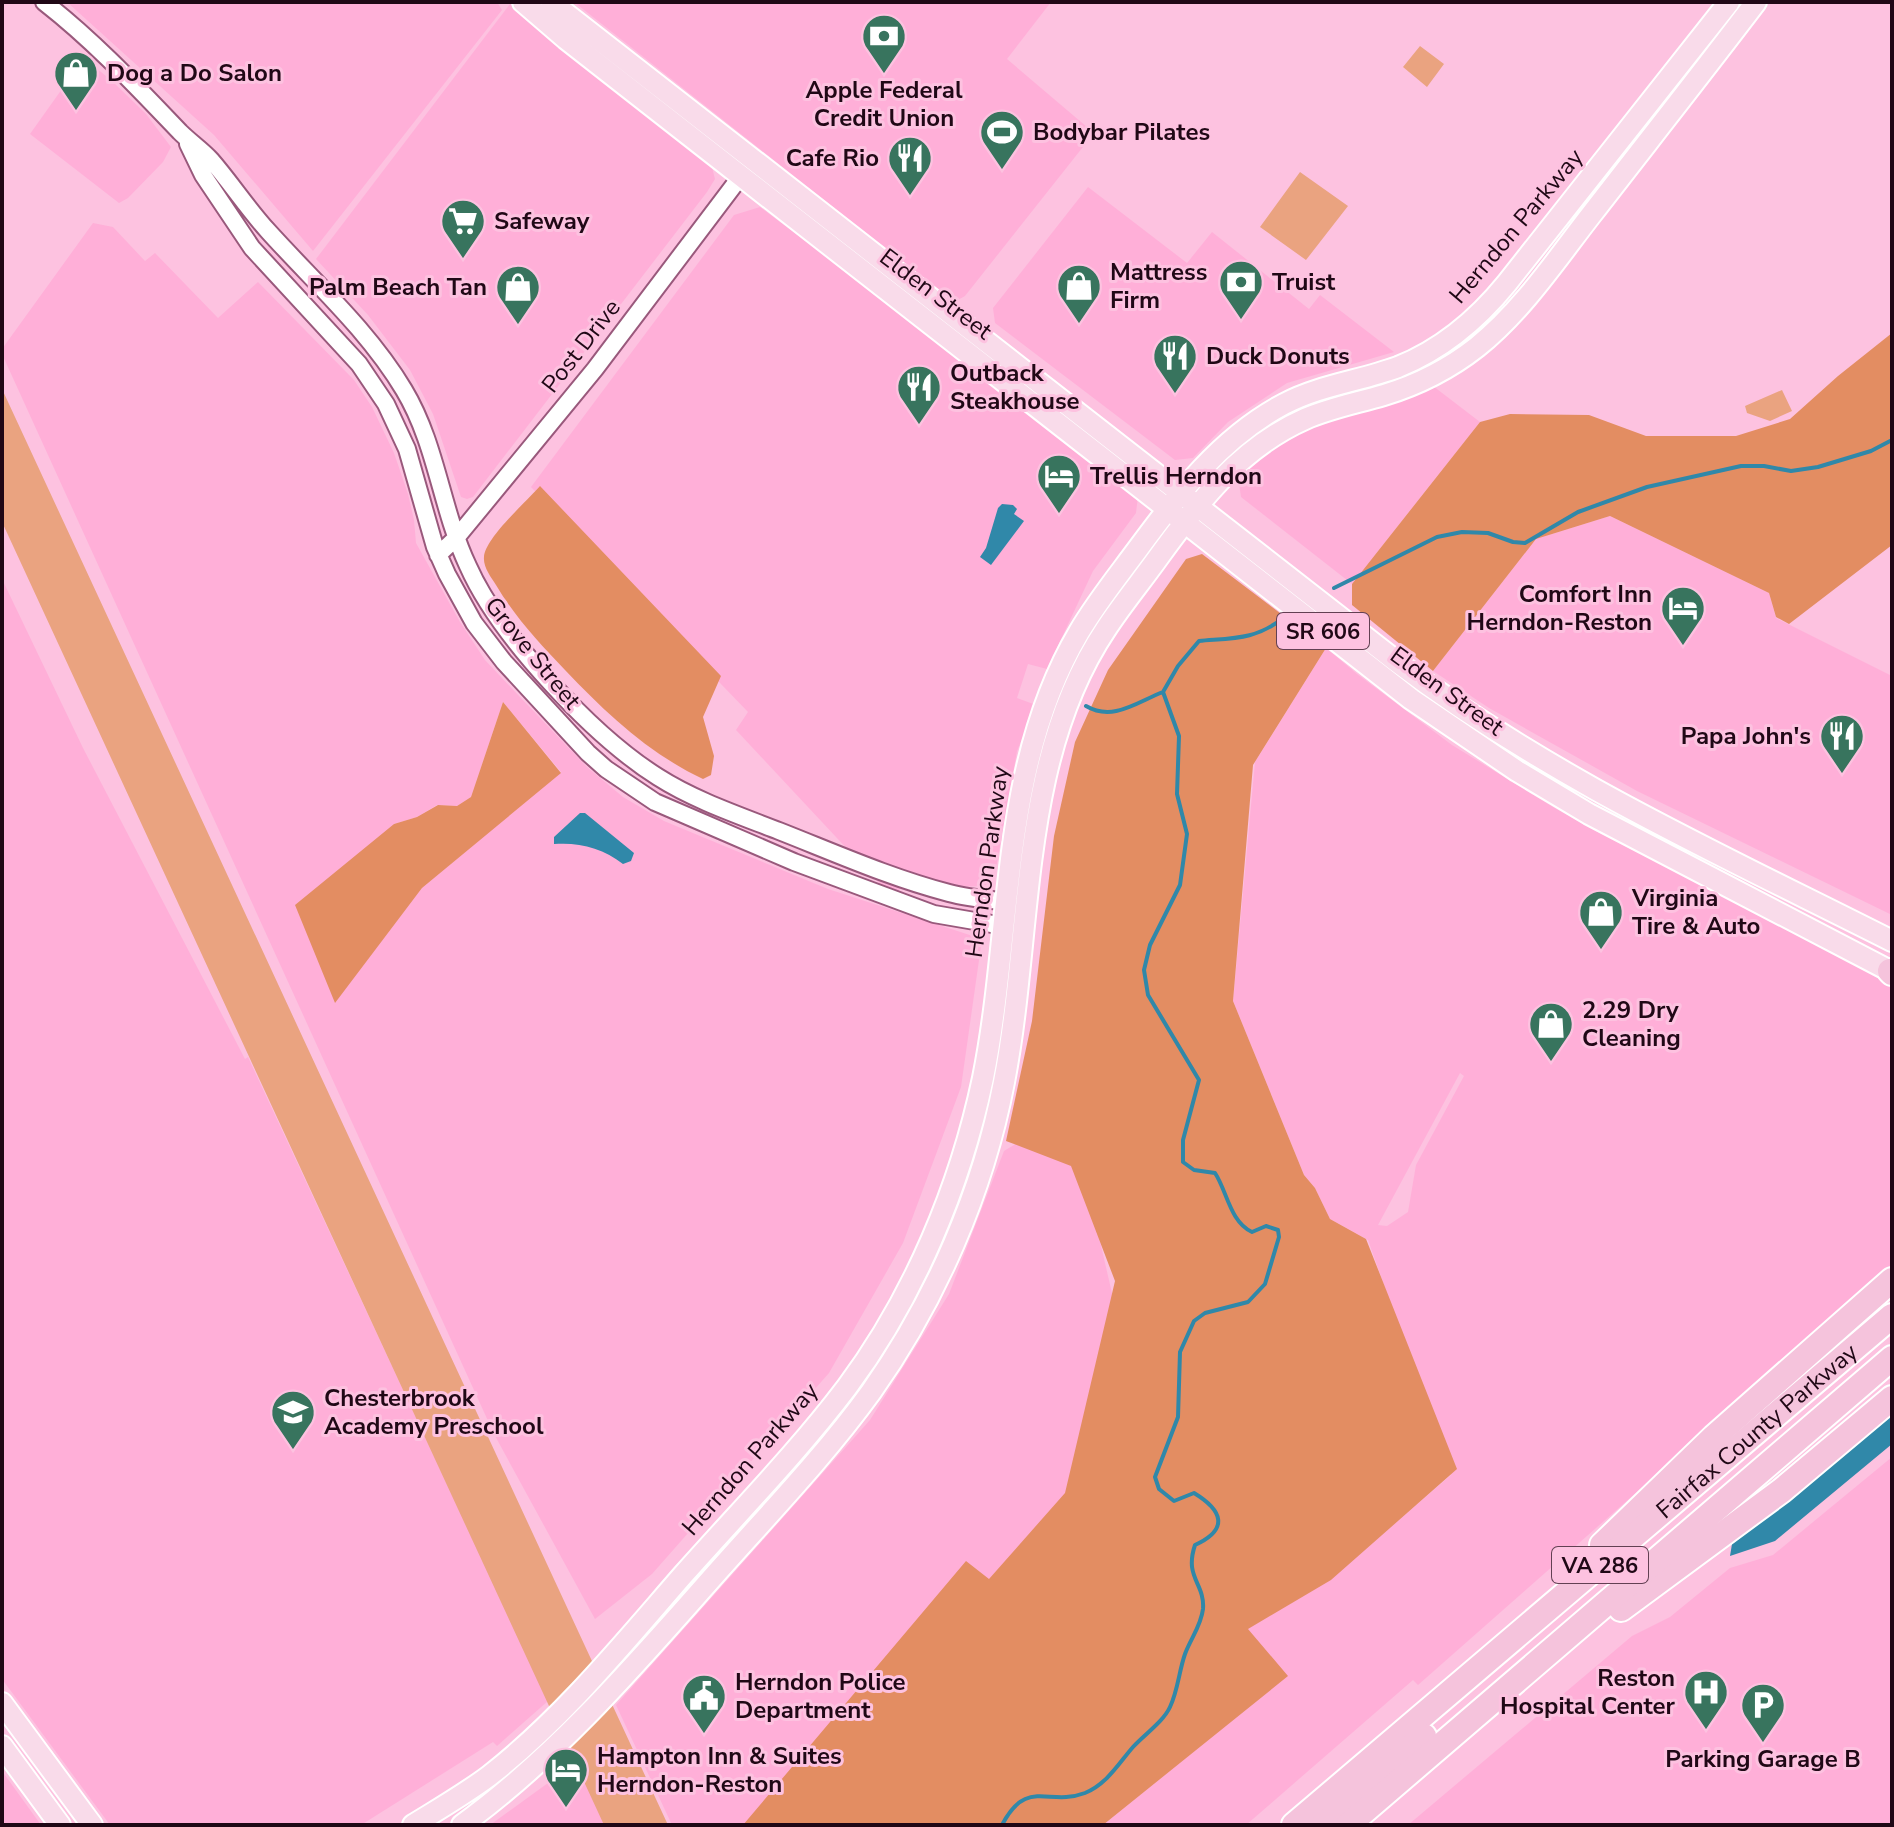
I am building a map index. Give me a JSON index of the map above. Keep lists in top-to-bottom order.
{
  "streets": {
    "highway": ["Fairfax County Parkway", "VA 286"],
    "main road": ["Herndon Parkway", "Elden Street", "SR 606"],
    "street": ["Post Drive", "Grove Street"]
  },
  "crossings": [
    ["Herndon Parkway", "Elden Street"],
    ["Herndon Parkway", "Grove Street"],
    ["Elden Street", "Post Drive"],
    ["Post Drive", "Grove Street"]
  ],
  "places": {
    "bank": ["Apple Federal Credit Union", "Truist"],
    "shop": [
      "Dog a Do Salon",
      "Mattress Firm",
      "Palm Beach Tan",
      "Virginia Tire & Auto",
      "2.29 Dry Cleaning"
    ],
    "sports": ["Bodybar Pilates"],
    "restaurant": [
      "Cafe Rio",
      "Duck Donuts",
      "Outback Steakhouse",
      "Papa John's"
    ],
    "supermarket": ["Safeway"],
    "hotel": ["Trellis Herndon", "Comfort Inn Herndon-Reston", "Hampton Inn & Suites Herndon-Reston"],
    "school or university": ["Chesterbrook Academy Preschool"],
    "hospital": ["Reston Hospital Center"],
    "public building": ["Herndon Police Department"],
    "parking": ["Parking Garage B"]
  }
}
